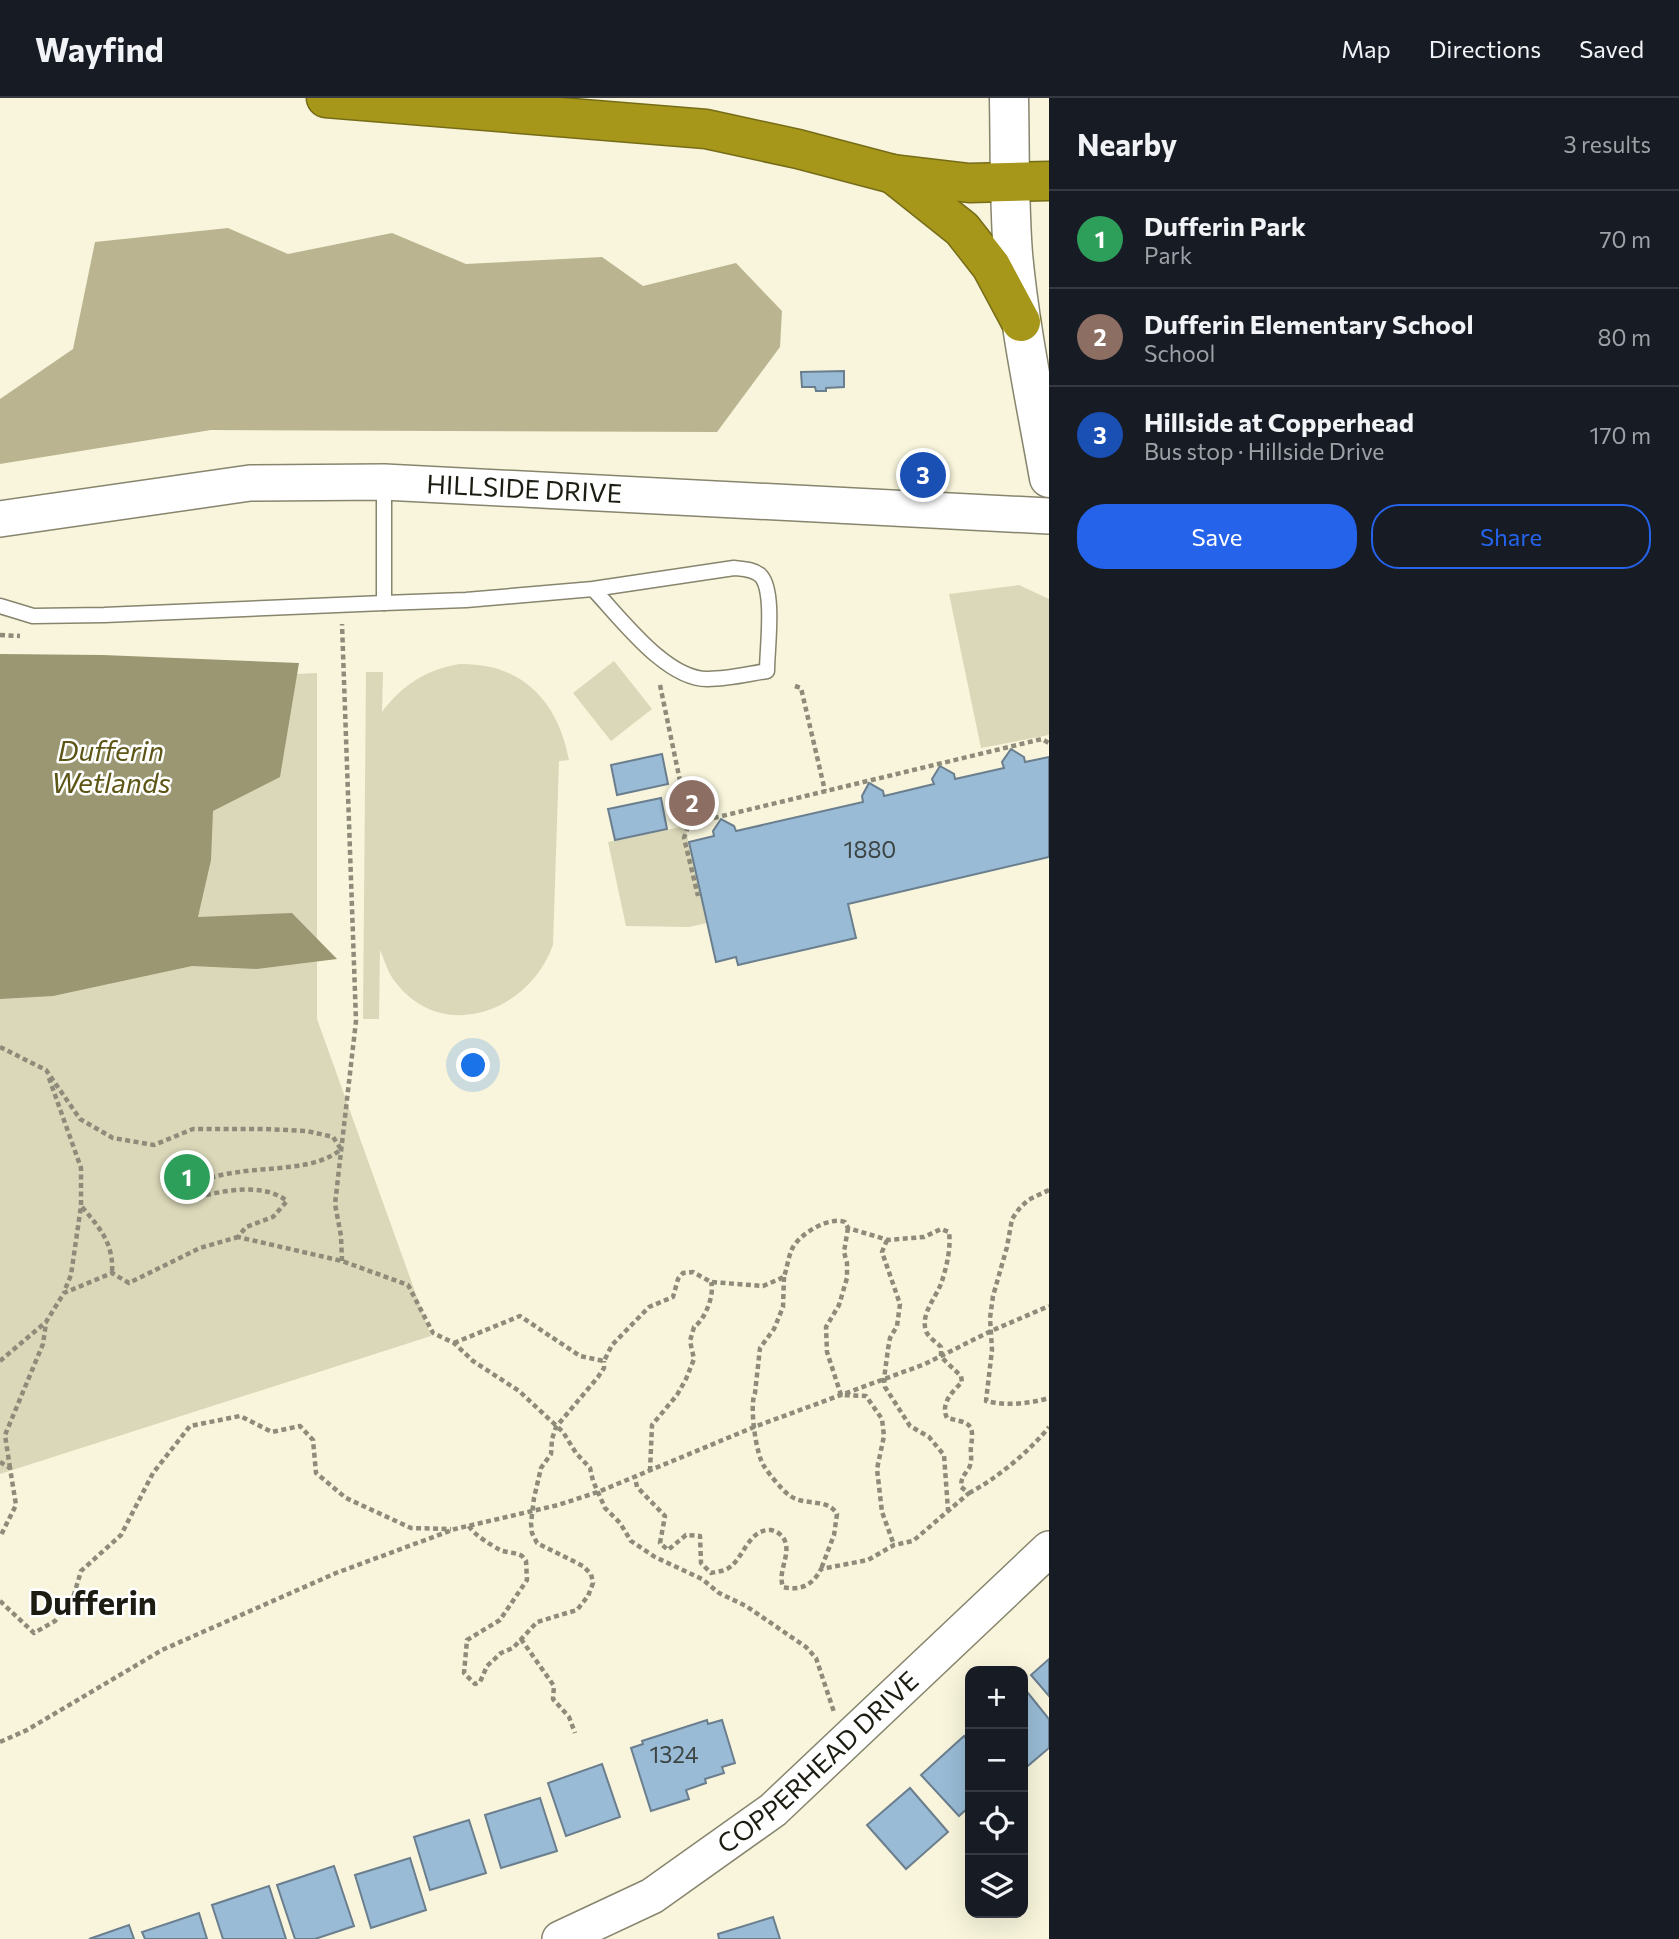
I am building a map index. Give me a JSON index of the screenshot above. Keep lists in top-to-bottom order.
{
  "streets": {
    "street": ["HILLSIDE DRIVE", "COPPERHEAD DRIVE"]
  },
  "districts": ["Dufferin"],
  "water": ["Dufferin Wetlands"],
  "house_numbers": ["1880", "1324"],
  "page": {
    "header": "Wayfind",
    "nav": ["Map", "Directions", "Saved"],
    "heading": ["Nearby", "3 results"],
    "list": [
      {
        "mark": "1",
        "name": "Dufferin Park",
        "note": "Park",
        "value": "70 m"
      },
      {
        "mark": "2",
        "name": "Dufferin Elementary School",
        "note": "School",
        "value": "80 m"
      },
      {
        "mark": "3",
        "name": "Hillside at Copperhead",
        "note": "Bus stop · Hillside Drive",
        "value": "170 m"
      }
    ],
    "pins": ["3", "2", "1"],
    "buttons": ["Save", "Share"],
    "map_buttons": ["+", "−"]
  }
}
